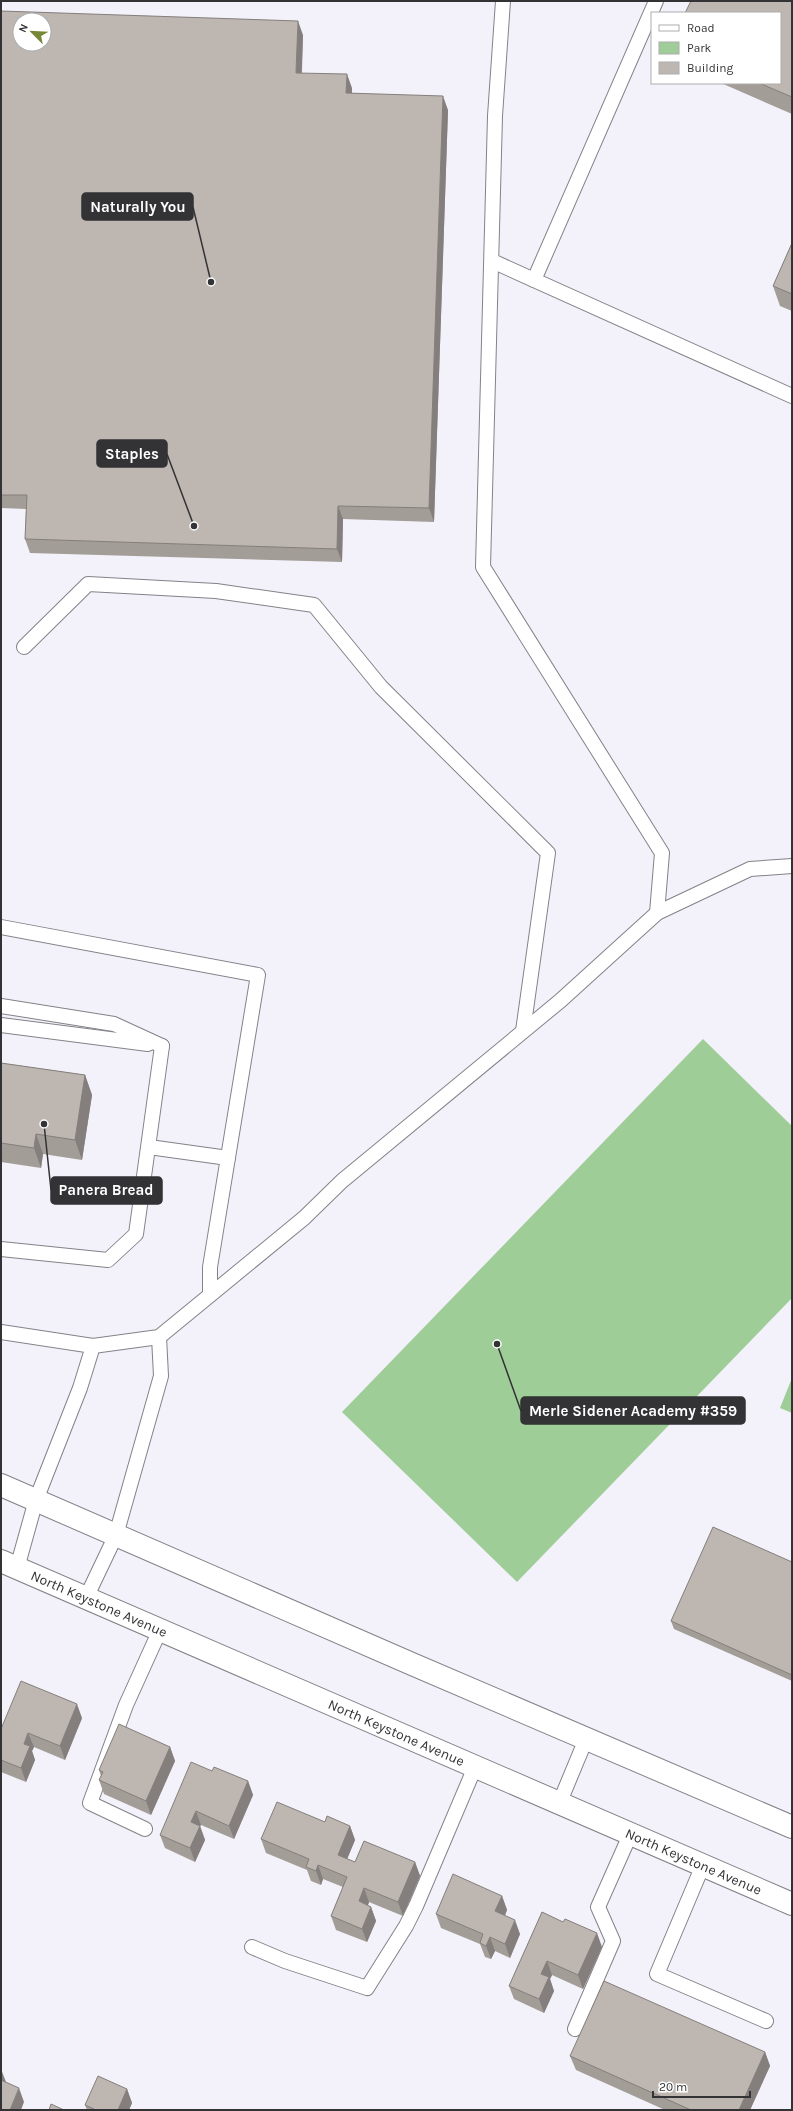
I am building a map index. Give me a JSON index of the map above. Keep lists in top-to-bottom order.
{
  "streets": {
    "main road": ["North Keystone Avenue"]
  },
  "places": [
    "Naturally You",
    "Staples",
    "Panera Bread",
    "Merle Sidener Academy #359"
  ],
  "legend": ["Road", "Park", "Building"],
  "scale_bar": "20 m",
  "north": "top left"
}
